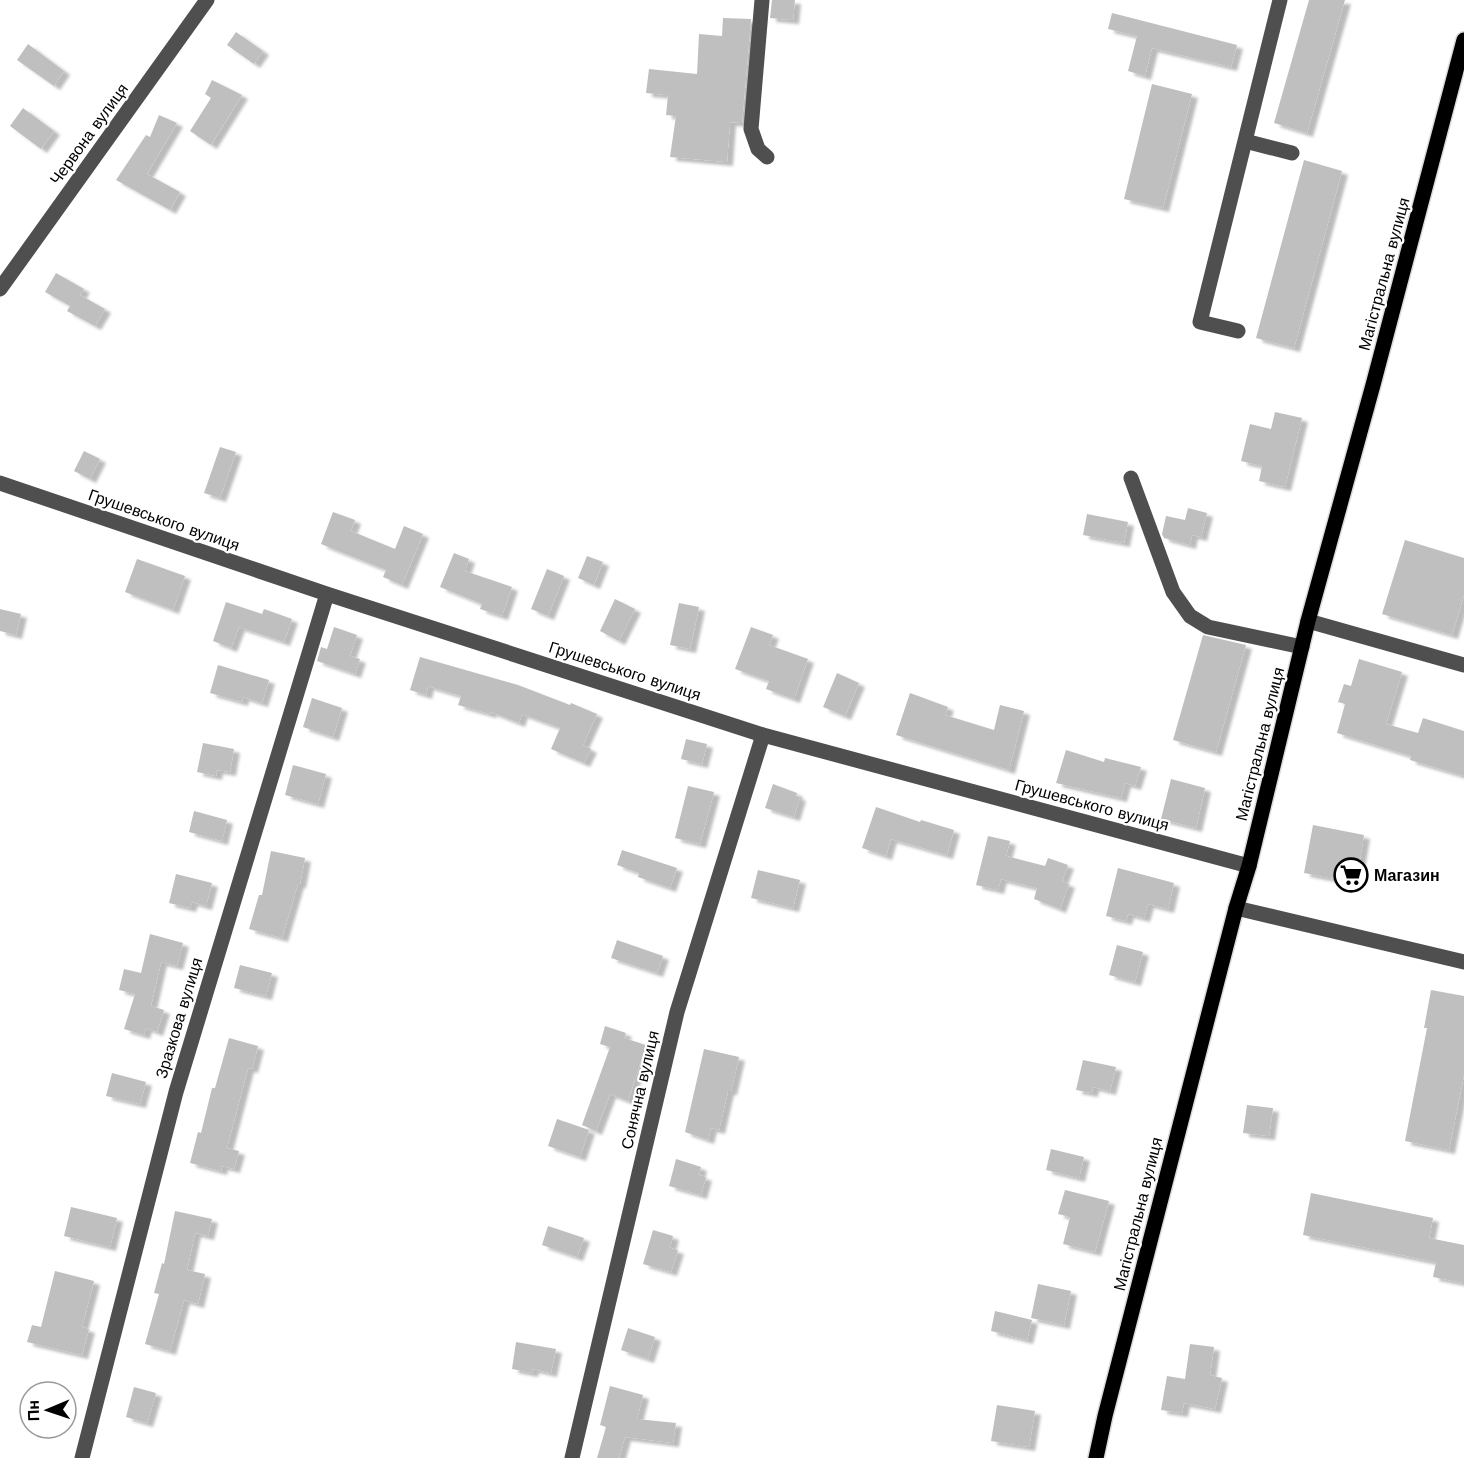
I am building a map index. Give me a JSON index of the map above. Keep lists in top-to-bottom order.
{
  "streets": {
    "main road": ["Магістральна вулиця"],
    "street": [
      "Червона вулиця",
      "Грушевського вулиця",
      "Зразкова вулиця",
      "Сонячна вулиця"
    ]
  },
  "crossings": [
    ["Магістральна вулиця", "Грушевського вулиця"],
    ["Грушевського вулиця", "Зразкова вулиця"],
    ["Грушевського вулиця", "Сонячна вулиця"]
  ],
  "places": {
    "supermarket": ["Магазин"]
  },
  "north": "left"
}
